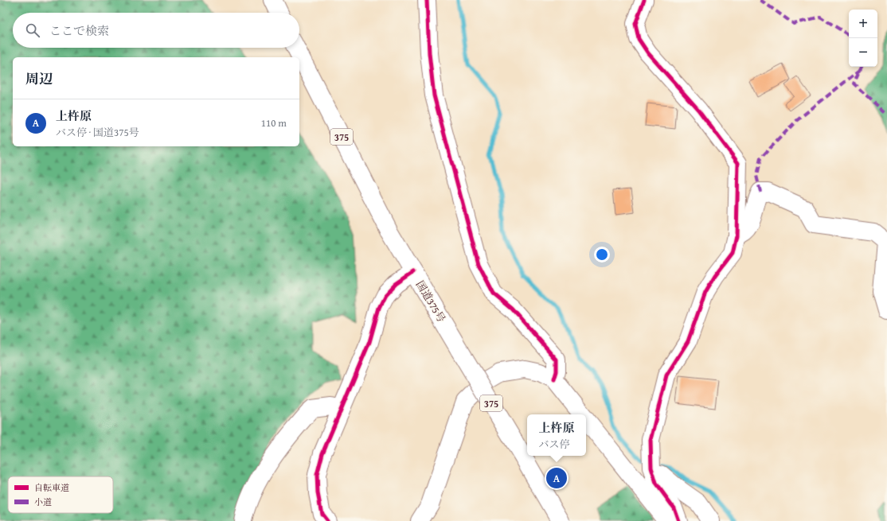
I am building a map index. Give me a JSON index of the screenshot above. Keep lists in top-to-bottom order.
{
  "streets": {
    "main road": ["375", "国道375号"]
  },
  "legend": ["自転車道", "小道"],
  "page": {
    "map_buttons": ["+", "−"],
    "search": "ここで検索",
    "heading": "周辺",
    "list": [
      {
        "mark": "A",
        "name": "上杵原",
        "note": "バス停 · 国道375号",
        "value": "110 m"
      }
    ],
    "popup": ["上杵原", "バス停"],
    "pins": "A"
  }
}
